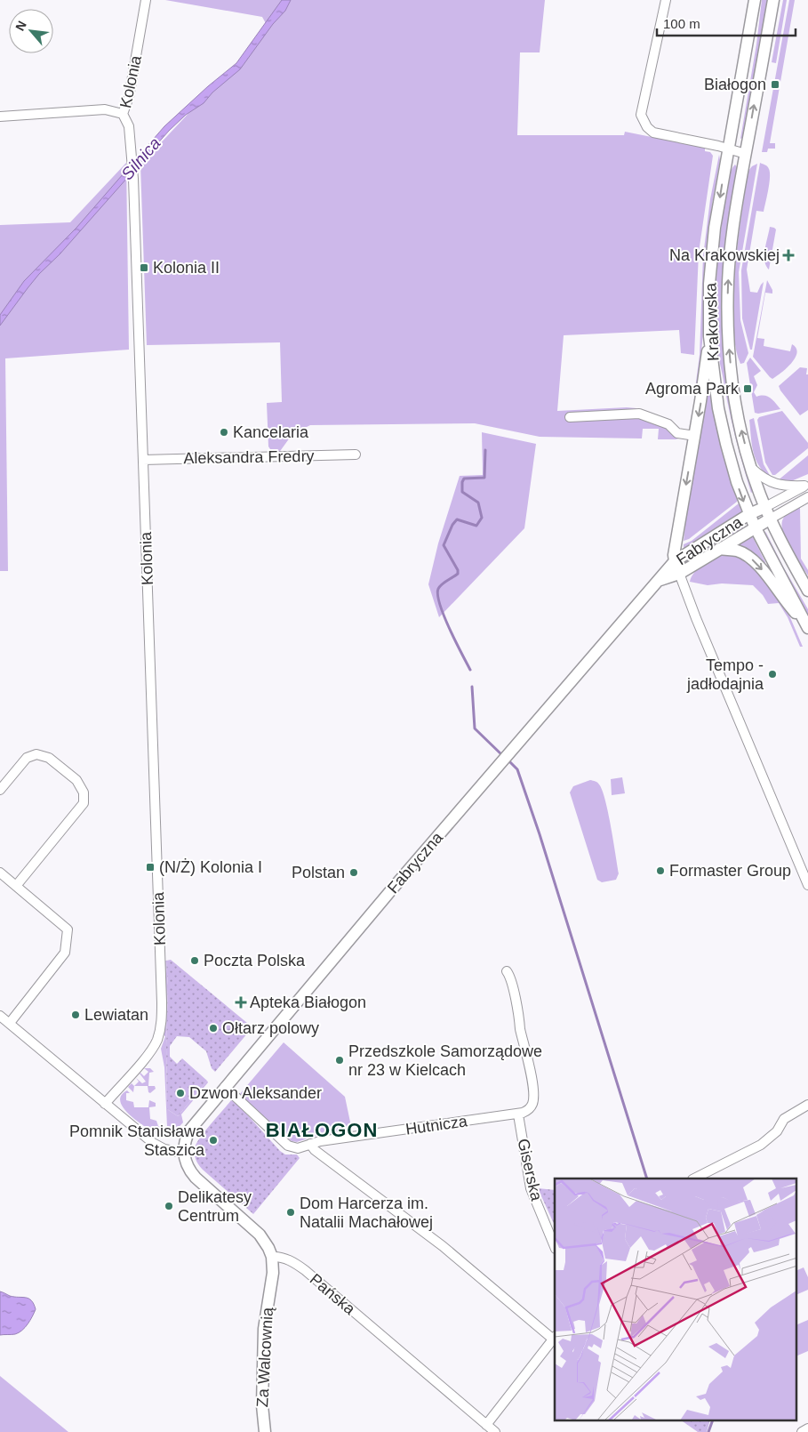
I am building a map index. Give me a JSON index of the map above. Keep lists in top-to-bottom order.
{
  "streets": {
    "main road": ["Krakowska", "Fabryczna", "Za Walcownią"],
    "street": [
      "Kolonia",
      "Aleksandra Fredry",
      "Hutnicza",
      "Giserska",
      "Pańska"
    ]
  },
  "crossings": [
    ["Kolonia", "Aleksandra Fredry"],
    ["Krakowska", "Fabryczna"],
    ["Fabryczna", "Hutnicza"],
    ["Hutnicza", "Giserska"],
    ["Pańska", "Za Walcownią"]
  ],
  "districts": ["BIAŁOGON"],
  "water": ["Silnica"],
  "places": {
    "transit": [
      "Białogon",
      "Kolonia II",
      "Agroma Park",
      "(N/Ż) Kolonia I"
    ],
    "health": ["Na Krakowskiej", "Apteka Białogon"],
    "other": [
      "Kancelaria",
      "Tempo - jadłodajnia",
      "Formaster Group",
      "Polstan",
      "Poczta Polska",
      "Lewiatan",
      "Ołtarz polowy",
      "Przedszkole Samorządowe nr 23 w Kielcach",
      "Dzwon Aleksander",
      "Pomnik Stanisława Staszica",
      "Delikatesy Centrum",
      "Dom Harcerza im. Natalii Machałowej"
    ]
  },
  "scale_bar": "100 m",
  "north": "top left"
}
